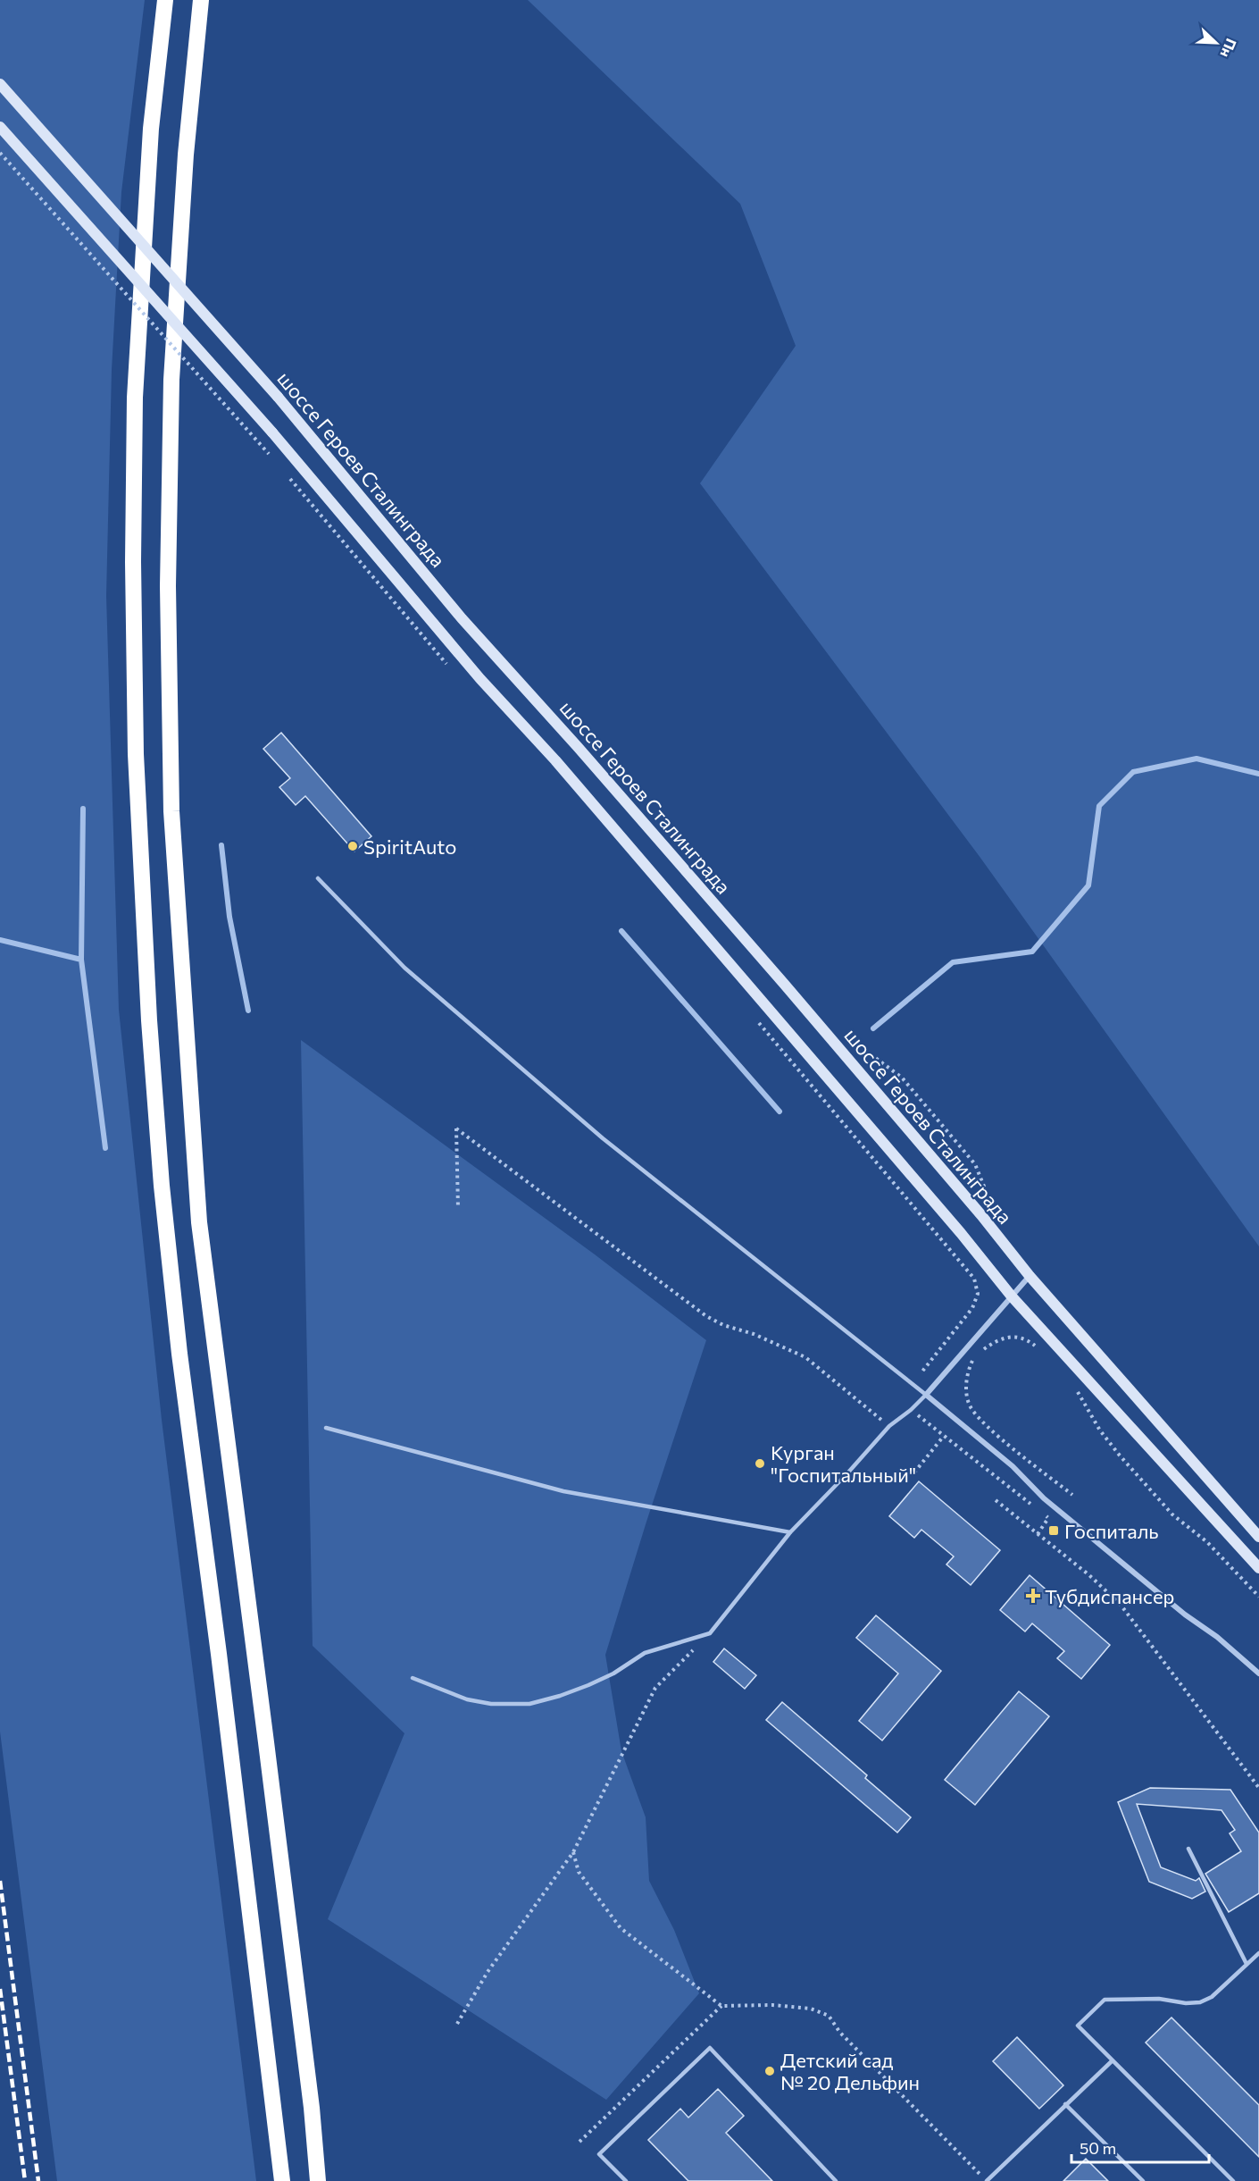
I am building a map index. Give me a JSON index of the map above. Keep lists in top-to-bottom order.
{
  "streets": {
    "main road": ["шоссе Героев Сталинграда"]
  },
  "places": {
    "other": ["SpiritAuto", "Курган \"Госпитальный\"", "Детский сад № 20 Дельфин"],
    "transit": ["Госпиталь"],
    "health": ["Тубдиспансер"]
  },
  "scale_bar": "50 m",
  "north": "bottom right"
}
